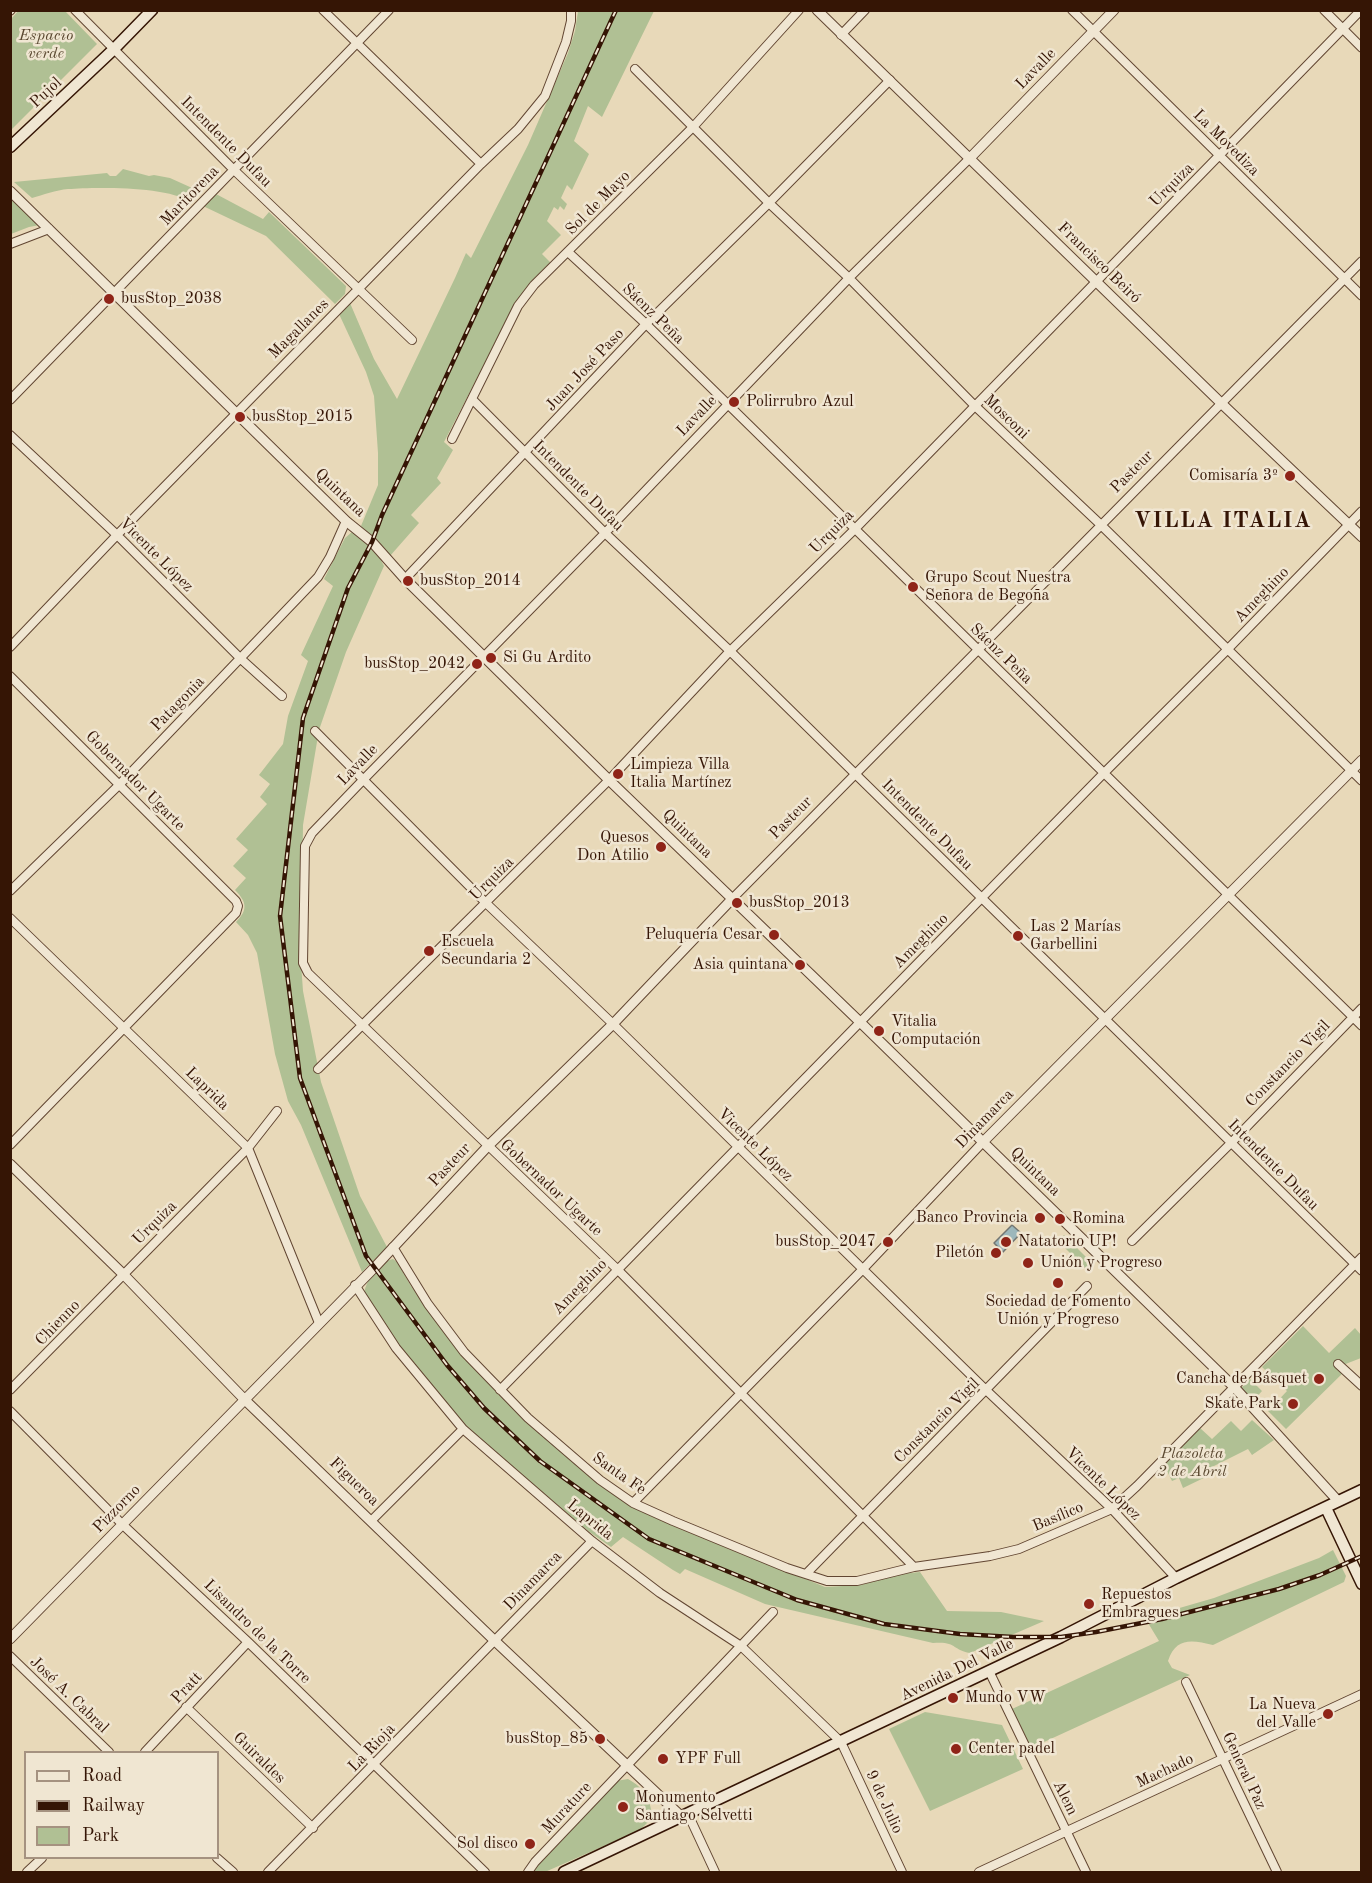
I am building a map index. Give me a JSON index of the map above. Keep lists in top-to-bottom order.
{
  "streets": {
    "main road": ["Pujol", "Avenida Del Valle"],
    "street": [
      "Lavalle",
      "Intendente Dufau",
      "La Movediza",
      "Urquiza",
      "Maritorena",
      "Sol de Mayo",
      "Francisco Beiró",
      "Sáenz Peña",
      "Magallanes",
      "Juan José Paso",
      "Mosconi",
      "Pasteur",
      "Quintana",
      "Vicente López",
      "Ameghino",
      "Patagonia",
      "Gobernador Ugarte",
      "Constancio Vigil",
      "Laprida",
      "Dinamarca",
      "Chienno",
      "Santa Fe",
      "Figueroa",
      "Pizzorno",
      "Basílico",
      "Lisandro de la Torre",
      "Pratt",
      "José A. Cabral",
      "La Rioja",
      "Guiraldes",
      "Machado",
      "General Paz",
      "Alem",
      "9 de Julio",
      "Murature"
    ]
  },
  "crossings": [
    ["Lavalle", "Intendente Dufau"],
    ["Lavalle", "La Movediza"],
    ["Lavalle", "Francisco Beiró"],
    ["Lavalle", "Sáenz Peña"],
    ["Lavalle", "Mosconi"],
    ["Lavalle", "Quintana"],
    ["Lavalle", "Vicente López"],
    ["Lavalle", "Gobernador Ugarte"],
    ["Pujol", "Intendente Dufau"],
    ["Intendente Dufau", "Urquiza"],
    ["Intendente Dufau", "Maritorena"],
    ["Intendente Dufau", "Sol de Mayo"],
    ["Intendente Dufau", "Magallanes"],
    ["Intendente Dufau", "Juan José Paso"],
    ["Intendente Dufau", "Pasteur"],
    ["Intendente Dufau", "Ameghino"],
    ["Intendente Dufau", "Constancio Vigil"],
    ["Intendente Dufau", "Dinamarca"],
    ["Intendente Dufau", "Basílico"],
    ["La Movediza", "Urquiza"],
    ["La Movediza", "Pasteur"],
    ["Urquiza", "Francisco Beiró"],
    ["Urquiza", "Sáenz Peña"],
    ["Urquiza", "Mosconi"],
    ["Urquiza", "Quintana"],
    ["Urquiza", "Vicente López"],
    ["Urquiza", "Gobernador Ugarte"],
    ["Urquiza", "Laprida"],
    ["Urquiza", "Chienno"],
    ["Urquiza", "Figueroa"],
    ["Maritorena", "Quintana"],
    ["Sol de Mayo", "Sáenz Peña"],
    ["Sol de Mayo", "Mosconi"],
    ["Francisco Beiró", "Juan José Paso"],
    ["Francisco Beiró", "Pasteur"],
    ["Francisco Beiró", "Ameghino"],
    ["Sáenz Peña", "Juan José Paso"],
    ["Sáenz Peña", "Pasteur"],
    ["Sáenz Peña", "Ameghino"],
    ["Sáenz Peña", "Constancio Vigil"],
    ["Sáenz Peña", "Dinamarca"],
    ["Magallanes", "Quintana"],
    ["Magallanes", "Vicente López"],
    ["Juan José Paso", "Mosconi"],
    ["Juan José Paso", "Quintana"],
    ["Mosconi", "Pasteur"],
    ["Mosconi", "Ameghino"],
    ["Mosconi", "Dinamarca"],
    ["Pasteur", "Quintana"],
    ["Pasteur", "Vicente López"],
    ["Pasteur", "Gobernador Ugarte"],
    ["Pasteur", "Laprida"],
    ["Pasteur", "Santa Fe"],
    ["Pasteur", "Figueroa"],
    ["Pasteur", "Pizzorno"],
    ["Quintana", "Ameghino"],
    ["Quintana", "Patagonia"],
    ["Quintana", "Dinamarca"],
    ["Quintana", "Basílico"],
    ["Quintana", "Avenida Del Valle"],
    ["Vicente López", "Ameghino"],
    ["Vicente López", "Patagonia"],
    ["Vicente López", "Constancio Vigil"],
    ["Vicente López", "Dinamarca"],
    ["Vicente López", "Basílico"],
    ["Vicente López", "Avenida Del Valle"],
    ["Ameghino", "Gobernador Ugarte"],
    ["Ameghino", "Santa Fe"],
    ["Patagonia", "Gobernador Ugarte"],
    ["Gobernador Ugarte", "Constancio Vigil"],
    ["Gobernador Ugarte", "Laprida"],
    ["Gobernador Ugarte", "Dinamarca"],
    ["Gobernador Ugarte", "Santa Fe"],
    ["Gobernador Ugarte", "Basílico"],
    ["Constancio Vigil", "Santa Fe"],
    ["Laprida", "Dinamarca"],
    ["Laprida", "Avenida Del Valle"],
    ["Laprida", "9 de Julio"],
    ["Dinamarca", "Santa Fe"],
    ["Dinamarca", "Figueroa"],
    ["Dinamarca", "La Rioja"],
    ["Chienno", "Figueroa"],
    ["Santa Fe", "Basílico"],
    ["Figueroa", "Pizzorno"],
    ["Figueroa", "Avenida Del Valle"],
    ["Figueroa", "La Rioja"],
    ["Figueroa", "Murature"],
    ["Pizzorno", "Lisandro de la Torre"],
    ["Lisandro de la Torre", "Pratt"],
    ["Lisandro de la Torre", "La Rioja"],
    ["Avenida Del Valle", "Alem"],
    ["Avenida Del Valle", "9 de Julio"],
    ["Pratt", "Guiraldes"],
    ["La Rioja", "Guiraldes"],
    ["Machado", "General Paz"],
    ["Machado", "Alem"]
  ],
  "districts": ["VILLA ITALIA"],
  "parks": ["Espacio verde", "Plazoleta 2 de Abril"],
  "places": [
    "busStop_2038",
    "Polirrubro Azul",
    "busStop_2015",
    "Comisaría 3º",
    "busStop_2014",
    "Grupo Scout Nuestra Señora de Begoña",
    "Si Gu Ardito",
    "busStop_2042",
    "Limpieza Villa Italia Martínez",
    "Quesos Don Atilio",
    "busStop_2013",
    "Peluquería Cesar",
    "Las 2 Marías Garbellini",
    "Escuela Secundaria 2",
    "Asia quintana",
    "Vitalia Computación",
    "Banco Provincia",
    "Romina",
    "busStop_2047",
    "Natatorio UP!",
    "Piletón",
    "Unión y Progreso",
    "Sociedad de Fomento Unión y Progreso",
    "Cancha de Básquet",
    "Skate Park",
    "Repuestos Embragues",
    "Mundo VW",
    "La Nueva del Valle",
    "busStop_85",
    "Center padel",
    "YPF Full",
    "Monumento Santiago Selvetti",
    "Sol disco"
  ],
  "legend": ["Road", "Railway", "Park"]
}
